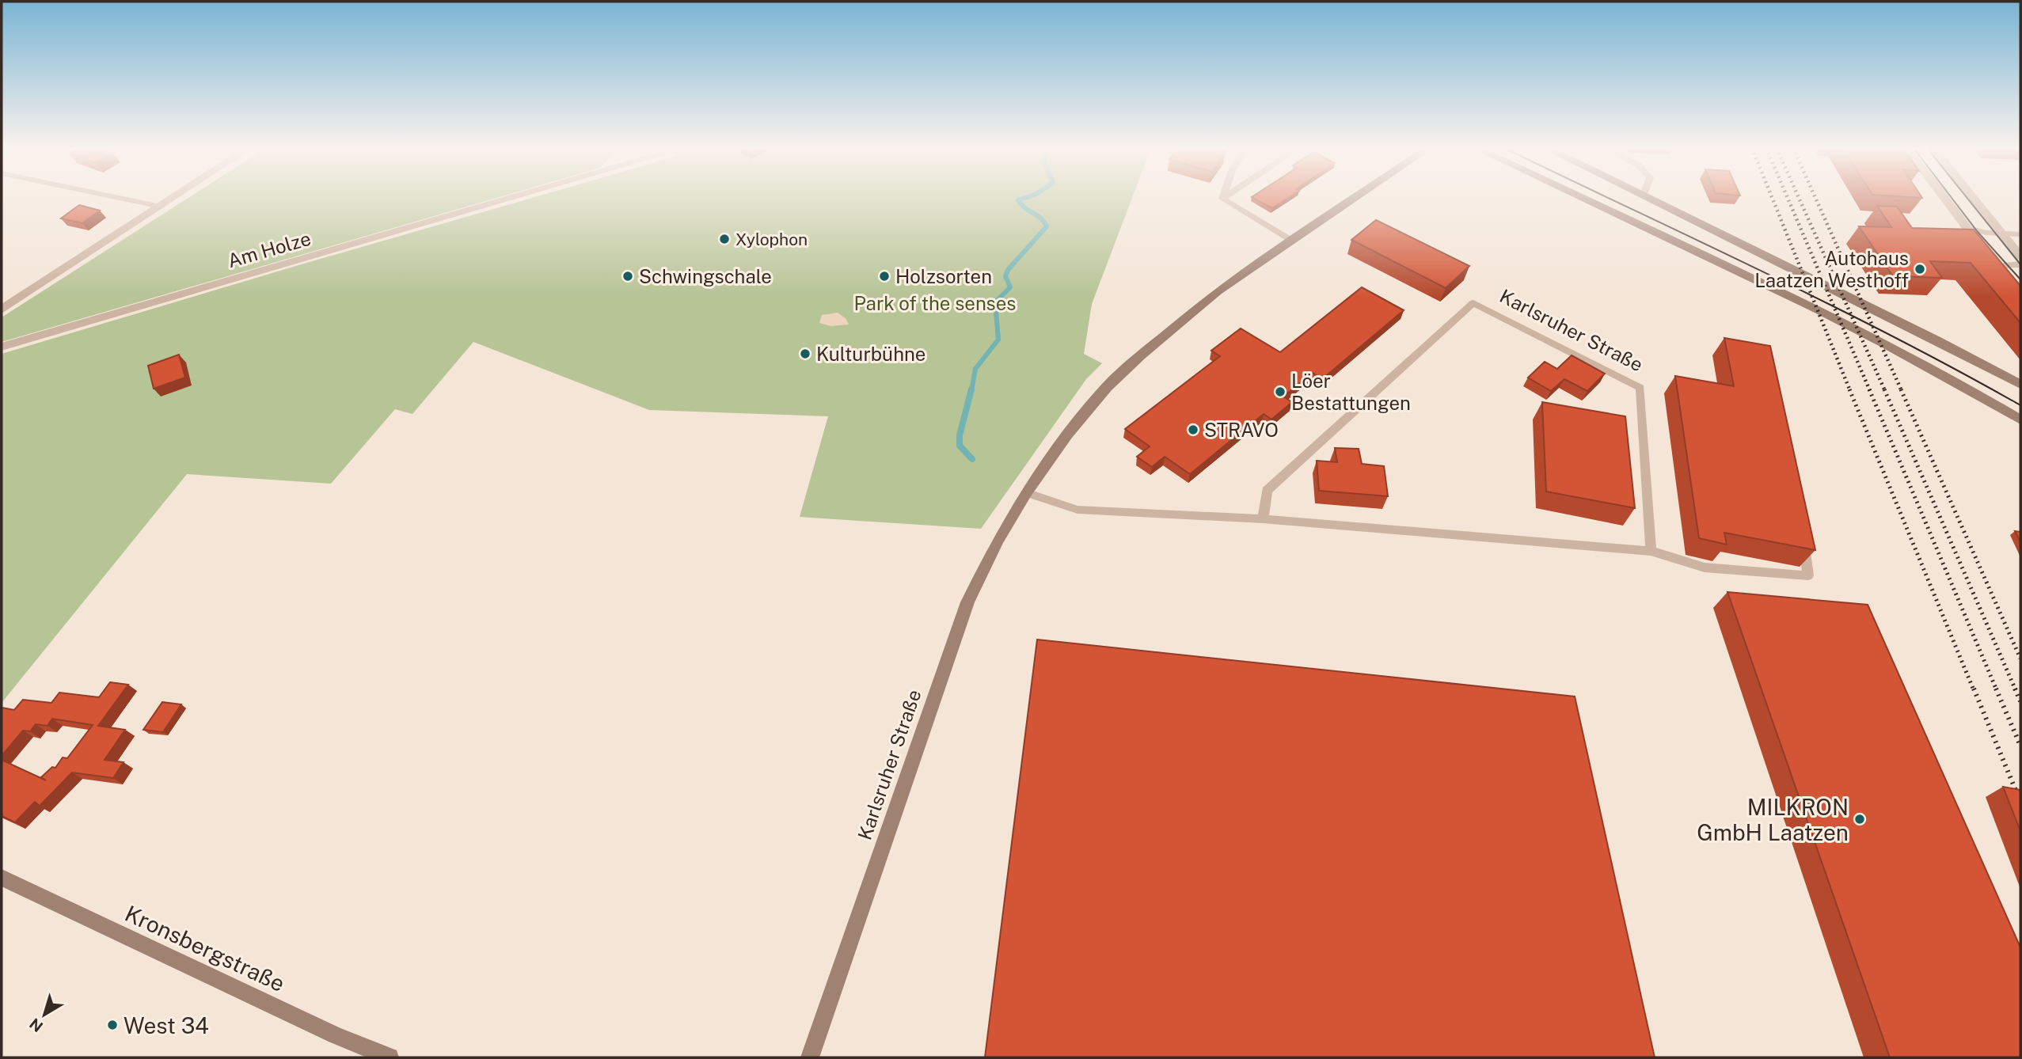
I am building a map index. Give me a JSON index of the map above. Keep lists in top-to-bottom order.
{
  "streets": {
    "main road": ["Karlsruher Straße", "Kronsbergstraße"],
    "street": ["Am Holze"]
  },
  "parks": ["Park of the senses"],
  "places": [
    "Xylophon",
    "Autohaus Laatzen Westhoff",
    "Schwingschale",
    "Holzsorten",
    "Kulturbühne",
    "Löer Bestattungen",
    "STRAVO",
    "MILKRON GmbH Laatzen",
    "West 34"
  ],
  "north": "bottom left"
}
